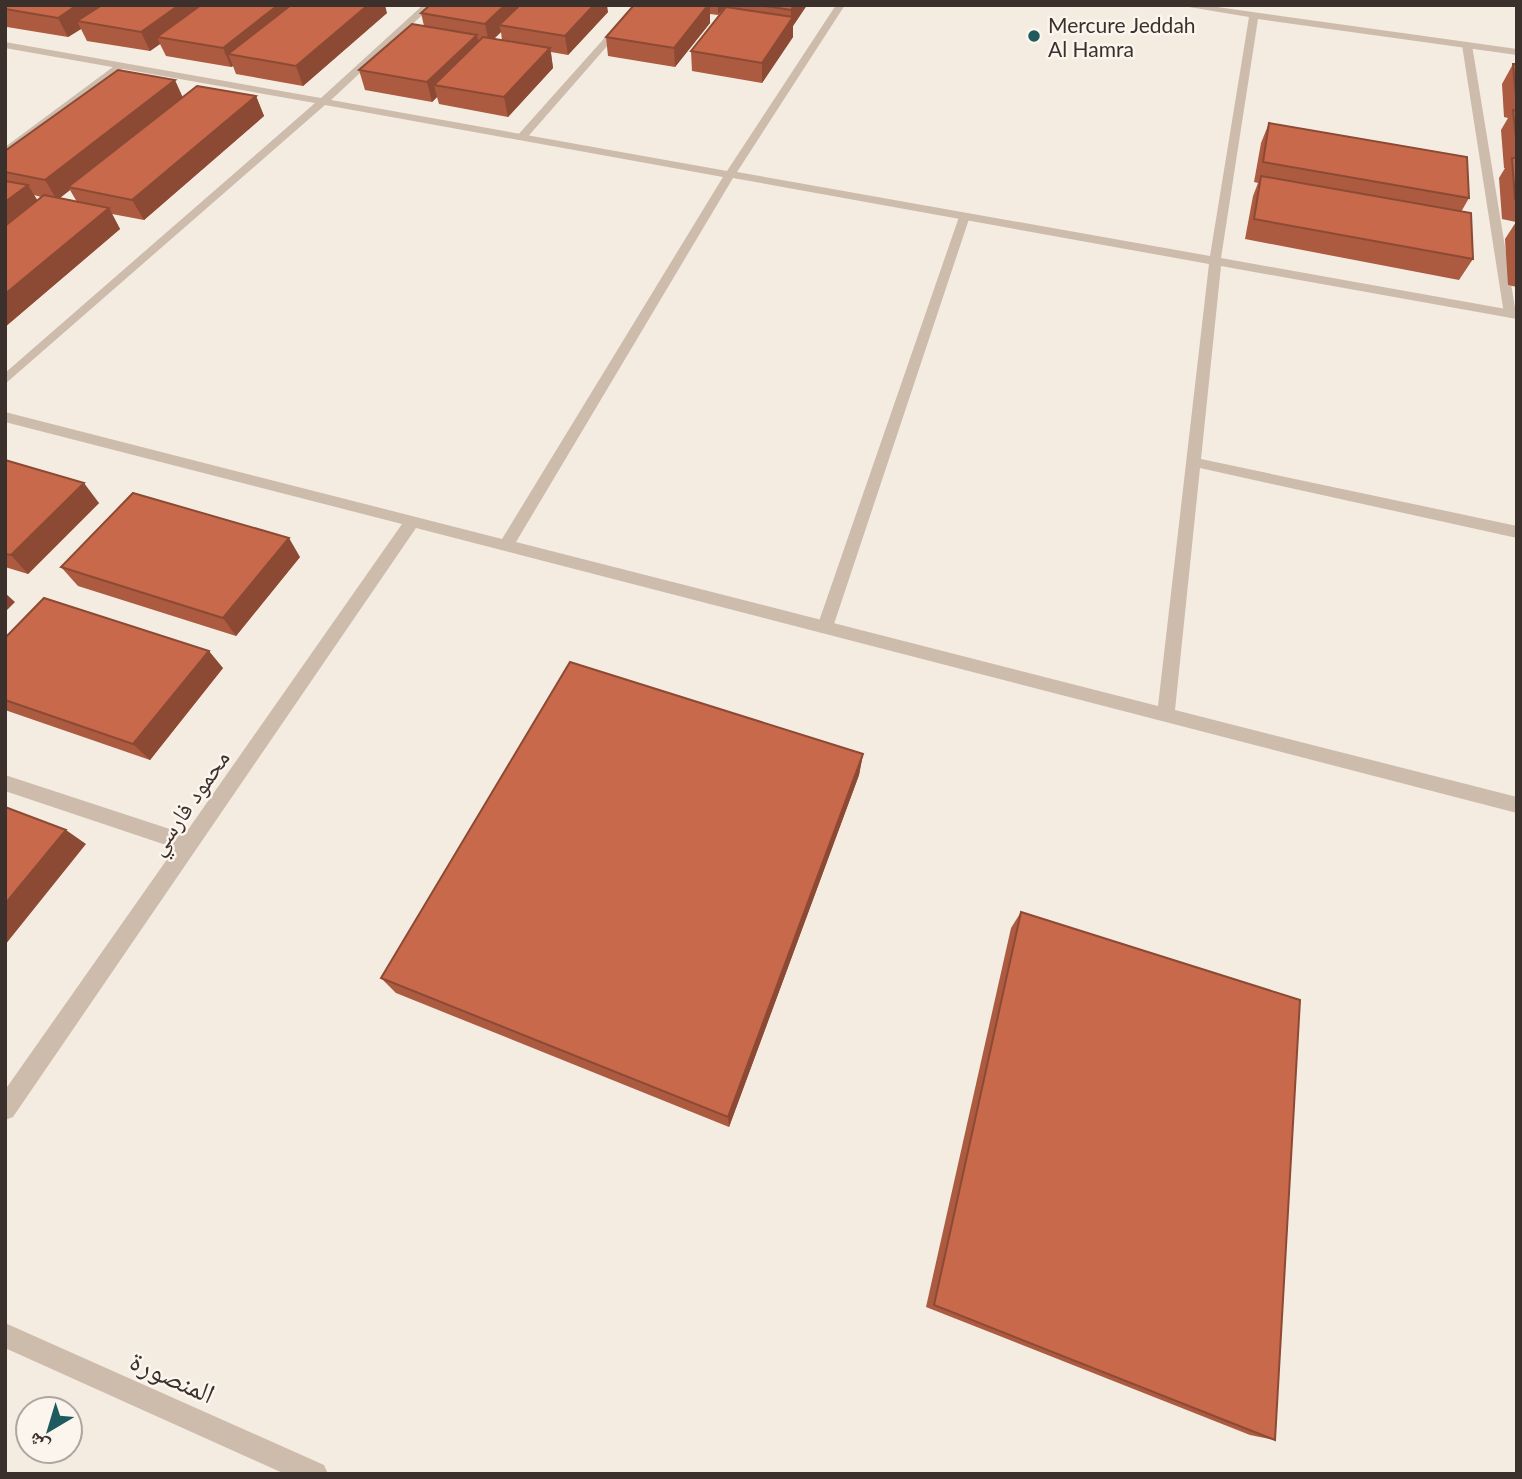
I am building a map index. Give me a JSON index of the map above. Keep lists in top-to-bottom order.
{
  "streets": {
    "street": ["محمود فارسي", "المنصورة"]
  },
  "places": ["Mercure Jeddah Al Hamra"],
  "north": "bottom left"
}
